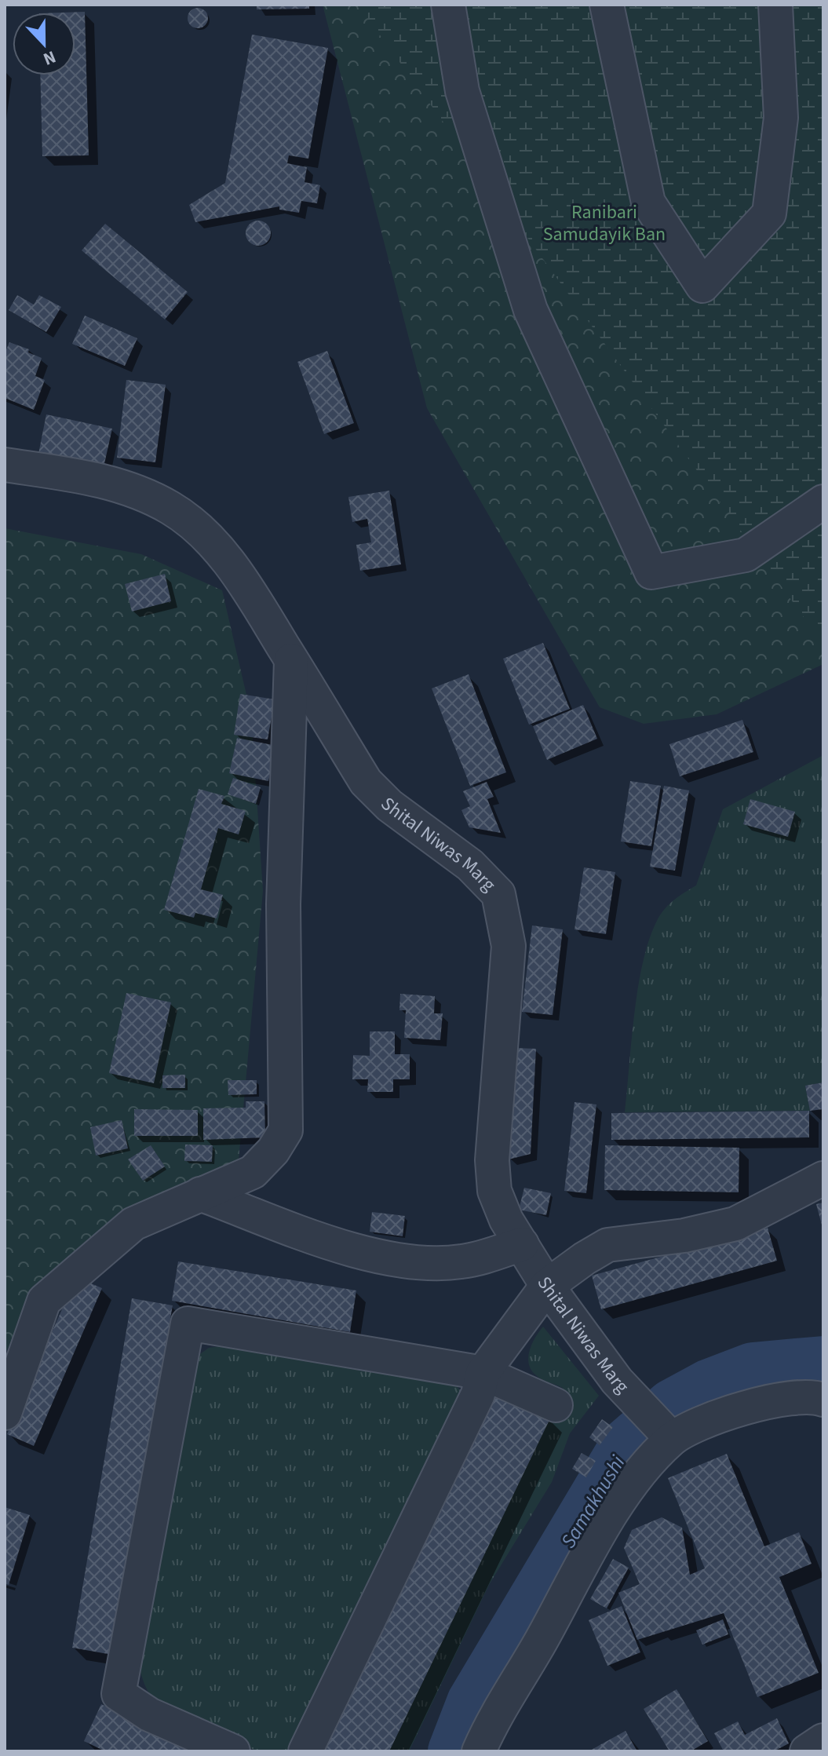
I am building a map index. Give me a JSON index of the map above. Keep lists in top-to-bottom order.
{
  "streets": {
    "street": ["Shital Niwas Marg"]
  },
  "water": ["Samakhushi"],
  "parks": ["Ranibari Samudayik Ban"],
  "north": "bottom"
}
